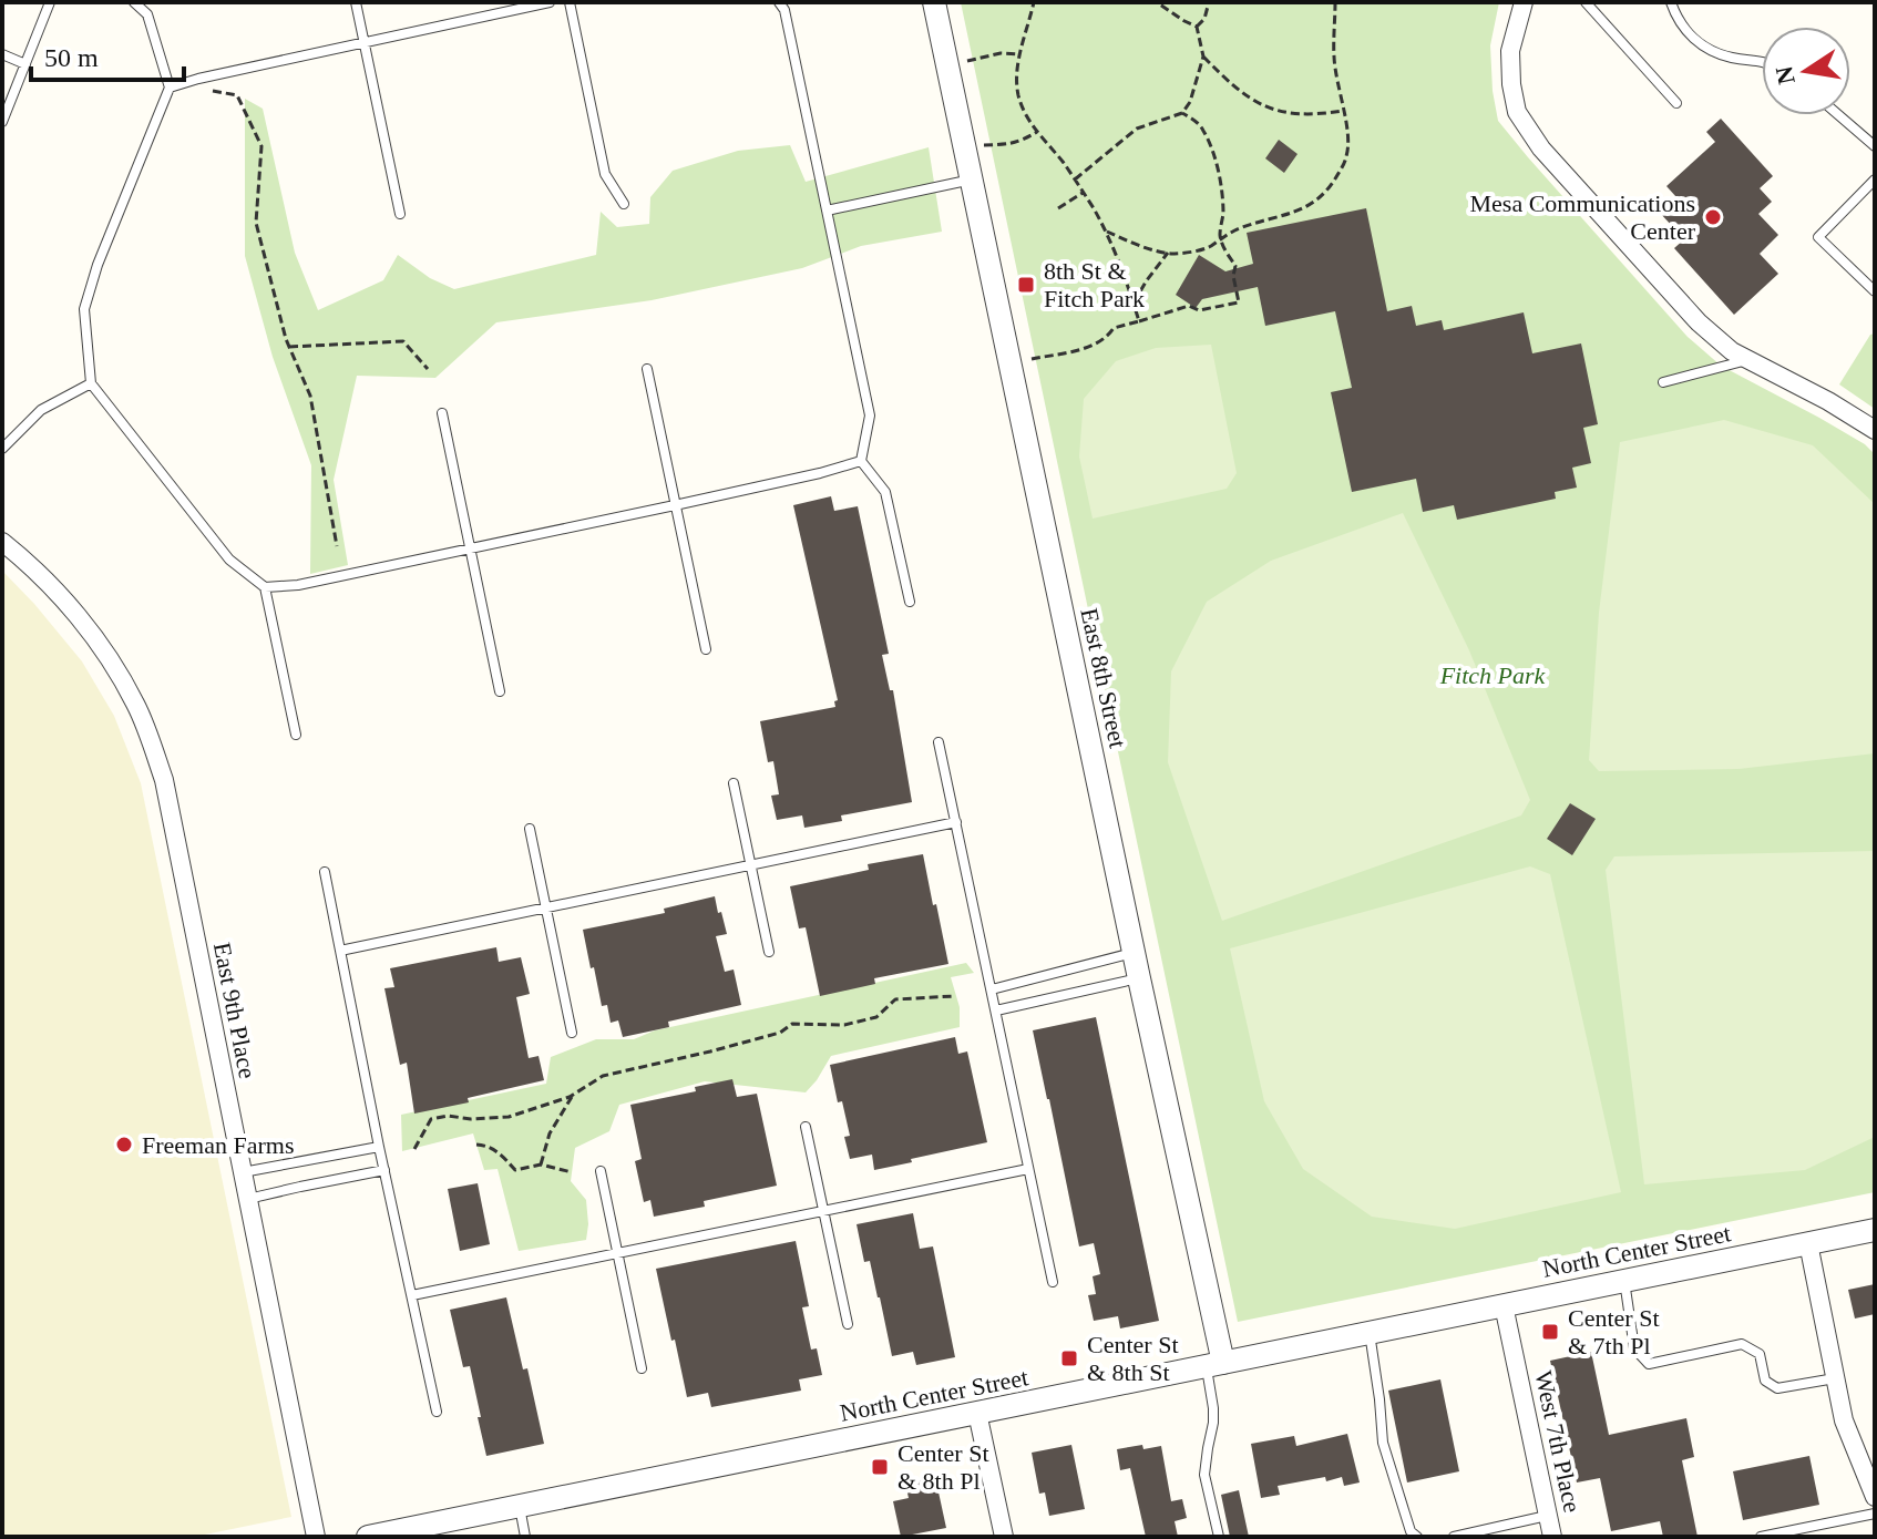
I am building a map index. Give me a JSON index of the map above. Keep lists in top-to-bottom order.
{
  "streets": {
    "street": [
      "East 8th Street",
      "East 9th Place",
      "North Center Street",
      "West 7th Place"
    ]
  },
  "crossings": [
    ["East 8th Street", "North Center Street"],
    ["North Center Street", "West 7th Place"]
  ],
  "parks": ["Fitch Park"],
  "places": {
    "other": ["Mesa Communications Center", "Freeman Farms"],
    "transit": [
      "8th St & Fitch Park",
      "Center St & 7th Pl",
      "Center St & 8th St",
      "Center St & 8th Pl"
    ]
  },
  "scale_bar": "50 m",
  "north": "left"
}
